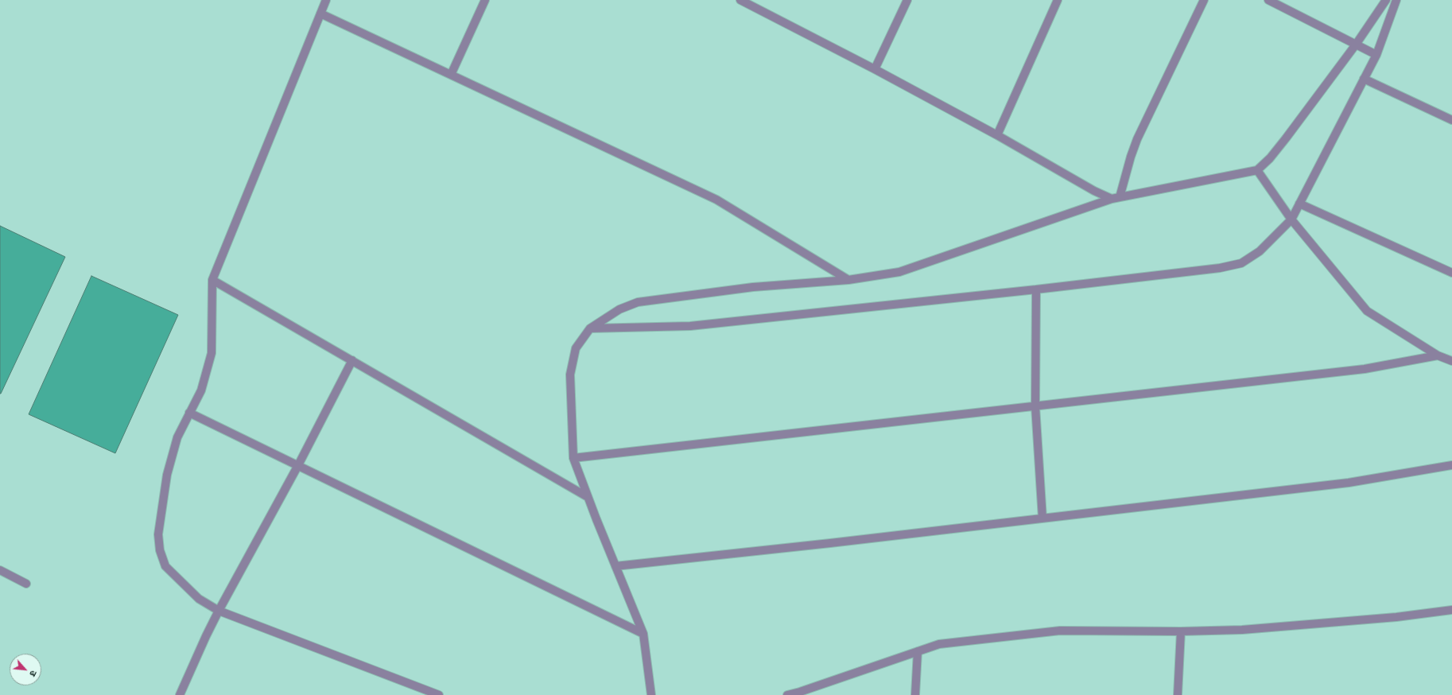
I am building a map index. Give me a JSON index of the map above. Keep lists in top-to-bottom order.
{
  "north": "bottom right"
}
